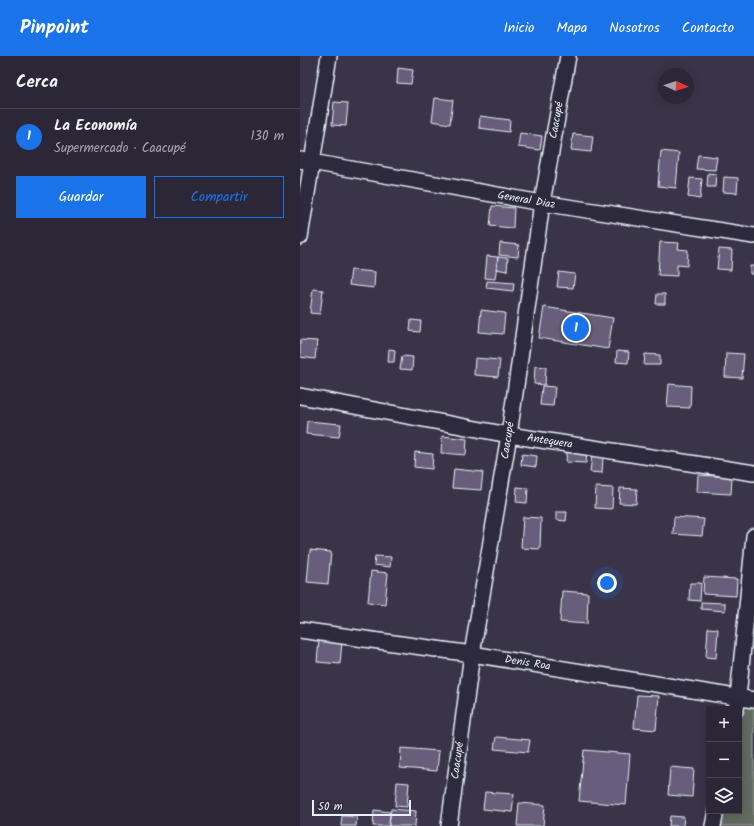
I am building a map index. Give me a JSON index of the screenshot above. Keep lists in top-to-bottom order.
{
  "streets": {
    "street": [
      "Caacupé",
      "General Diaz",
      "Antequera",
      "Denis Roa"
    ]
  },
  "crossings": [
    ["Caacupé", "General Diaz"],
    ["Caacupé", "Antequera"],
    ["Caacupé", "Denis Roa"]
  ],
  "scale_bar": "50 m",
  "north": "right",
  "page": {
    "header": "Pinpoint",
    "nav": [
      "Inicio",
      "Mapa",
      "Nosotros",
      "Contacto"
    ],
    "heading": "Cerca",
    "list": [
      {
        "mark": "1",
        "name": "La Economía",
        "note": "Supermercado · Caacupé",
        "value": "130 m"
      }
    ],
    "buttons": ["Guardar", "Compartir"],
    "pins": "1",
    "map_buttons": ["+", "−"],
    "scale": "50 m"
  }
}
